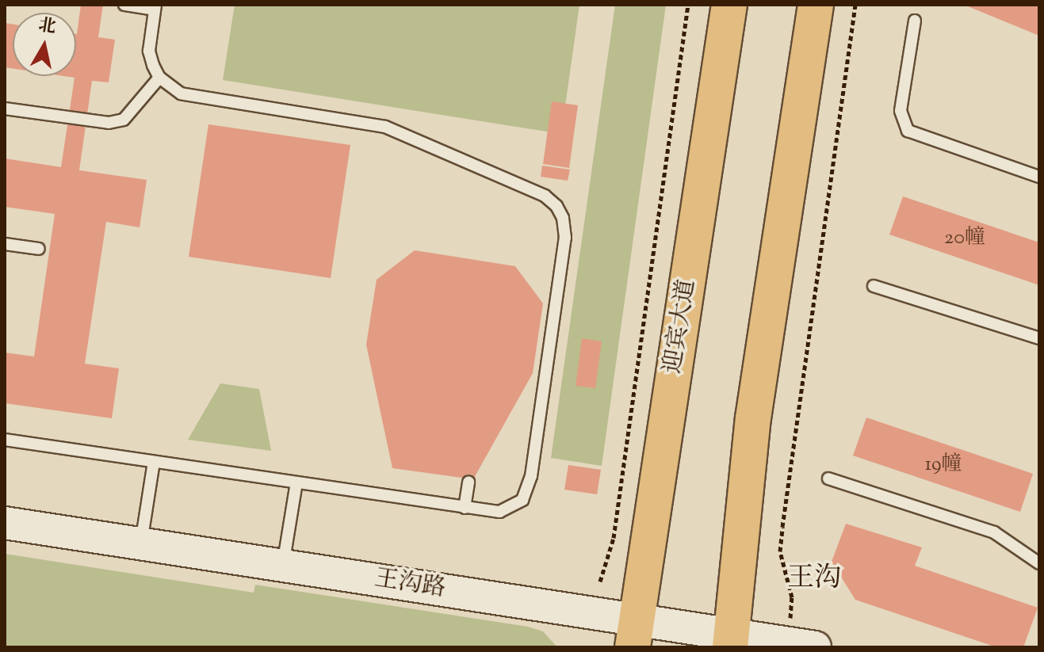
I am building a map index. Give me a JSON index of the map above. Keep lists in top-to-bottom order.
{
  "streets": {
    "highway": ["迎宾大道"],
    "street": ["王沟路"]
  },
  "crossings": [
    ["迎宾大道", "王沟路"]
  ],
  "districts": ["王沟"],
  "house_numbers": ["20幢", "19幢"],
  "north": "top"
}
